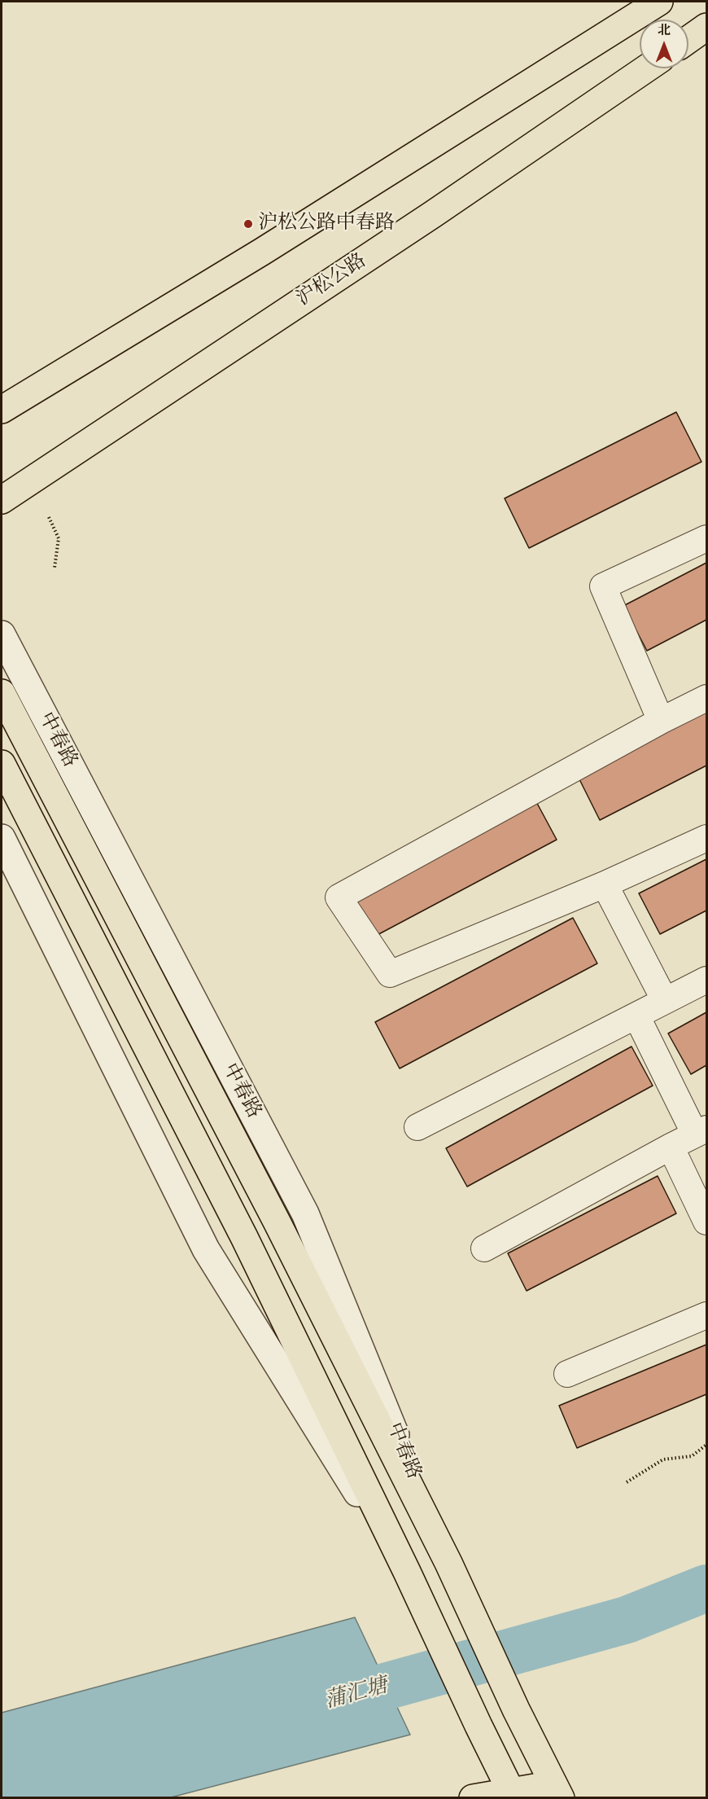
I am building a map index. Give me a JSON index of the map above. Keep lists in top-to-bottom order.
{
  "streets": {
    "main road": ["沪松公路", "中春路"]
  },
  "water": ["蒲汇塘"],
  "places": ["沪松公路中春路"],
  "north": "top"
}
